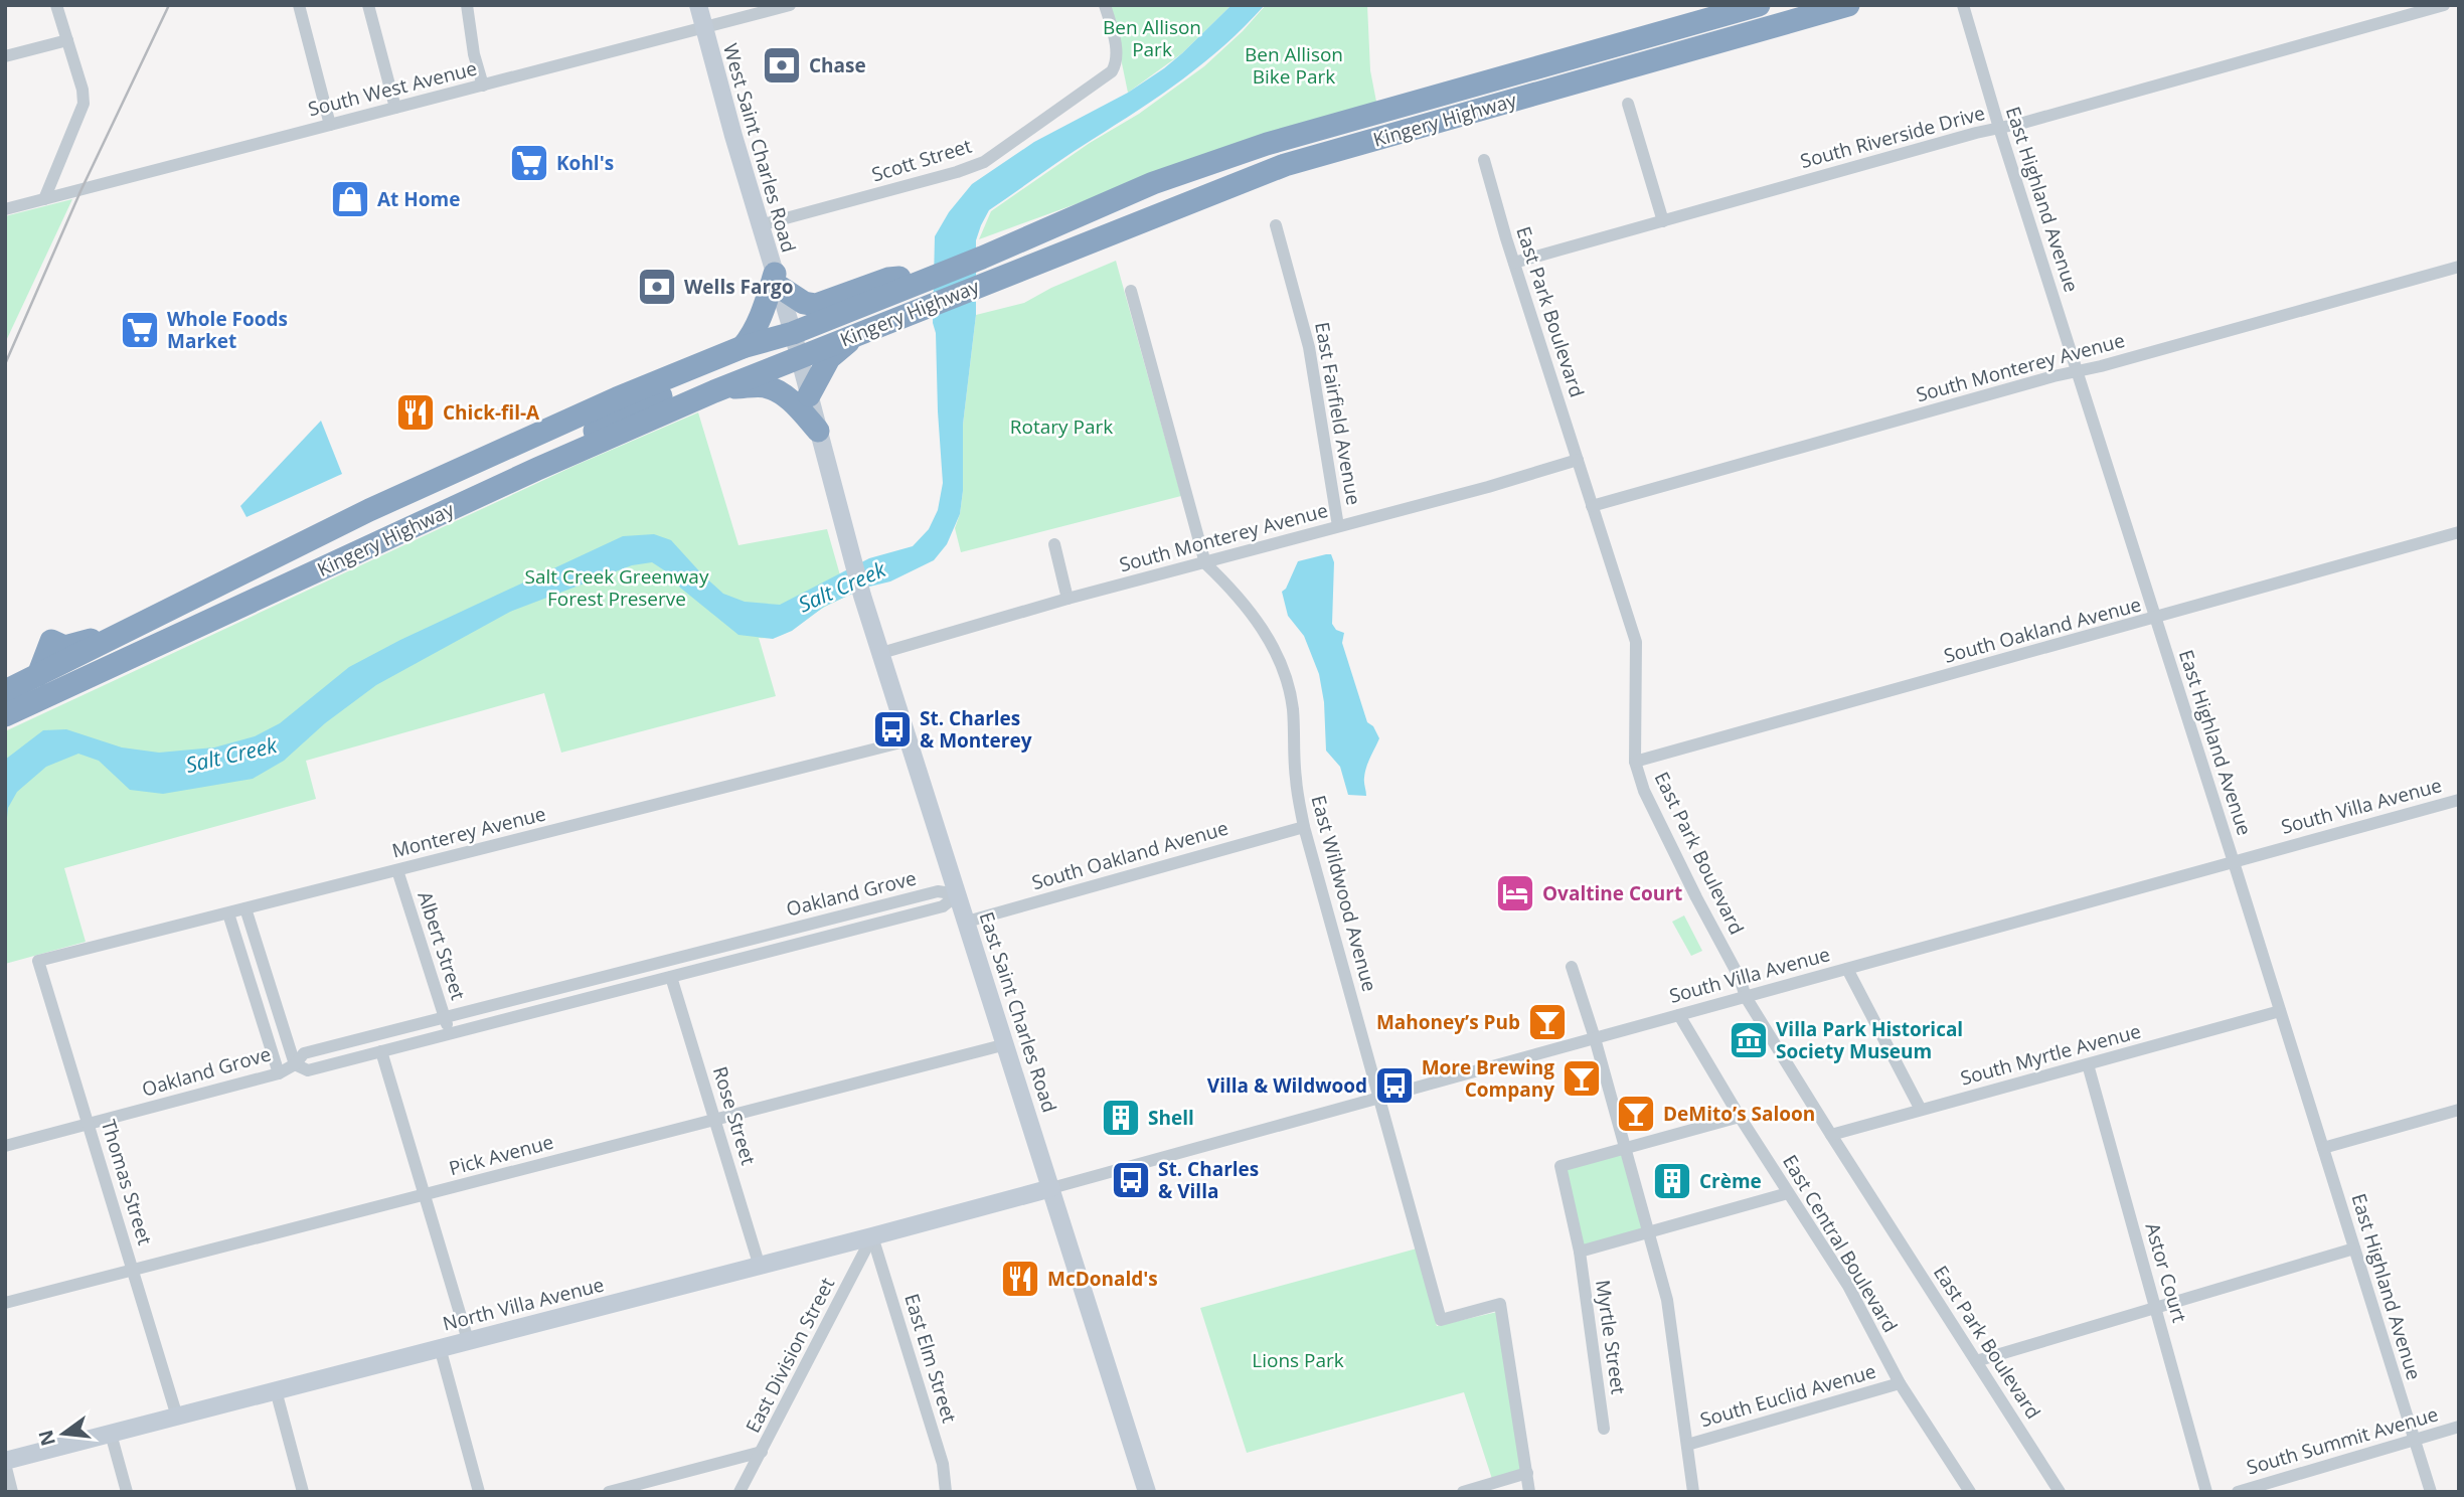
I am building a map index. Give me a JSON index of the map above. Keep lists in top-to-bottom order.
{
  "streets": {
    "highway": ["Kingery Highway"],
    "main road": ["West Saint Charles Road", "East Saint Charles Road", "North Villa Avenue"],
    "street": [
      "South West Avenue",
      "South Riverside Drive",
      "Scott Street",
      "East Highland Avenue",
      "East Park Boulevard",
      "South Monterey Avenue",
      "East Fairfield Avenue",
      "South Oakland Avenue",
      "South Villa Avenue",
      "Monterey Avenue",
      "Oakland Grove",
      "East Wildwood Avenue",
      "Albert Street",
      "South Myrtle Avenue",
      "Rose Street",
      "Pick Avenue",
      "Thomas Street",
      "East Central Boulevard",
      "Astor Court",
      "Myrtle Street",
      "East Division Street",
      "East Elm Street",
      "South Euclid Avenue",
      "South Summit Avenue"
    ]
  },
  "crossings": [
    ["South West Avenue", "West Saint Charles Road"],
    ["Kingery Highway", "West Saint Charles Road"],
    ["South Riverside Drive", "East Highland Avenue"],
    ["South Riverside Drive", "East Park Boulevard"],
    ["West Saint Charles Road", "Scott Street"],
    ["West Saint Charles Road", "East Saint Charles Road"],
    ["East Highland Avenue", "South Monterey Avenue"],
    ["East Highland Avenue", "South Oakland Avenue"],
    ["East Highland Avenue", "South Villa Avenue"],
    ["East Highland Avenue", "South Myrtle Avenue"],
    ["East Highland Avenue", "South Summit Avenue"],
    ["East Park Boulevard", "South Monterey Avenue"],
    ["East Park Boulevard", "South Oakland Avenue"],
    ["East Park Boulevard", "South Villa Avenue"],
    ["East Park Boulevard", "South Myrtle Avenue"],
    ["South Monterey Avenue", "East Fairfield Avenue"],
    ["South Monterey Avenue", "East Wildwood Avenue"],
    ["South Monterey Avenue", "East Saint Charles Road"],
    ["South Oakland Avenue", "East Wildwood Avenue"],
    ["South Oakland Avenue", "East Saint Charles Road"],
    ["South Villa Avenue", "East Wildwood Avenue"],
    ["South Villa Avenue", "East Saint Charles Road"],
    ["South Villa Avenue", "East Central Boulevard"],
    ["South Villa Avenue", "North Villa Avenue"],
    ["Monterey Avenue", "Albert Street"],
    ["Monterey Avenue", "East Saint Charles Road"],
    ["Monterey Avenue", "Thomas Street"],
    ["Oakland Grove", "Albert Street"],
    ["Oakland Grove", "East Saint Charles Road"],
    ["Oakland Grove", "Rose Street"],
    ["Oakland Grove", "Thomas Street"],
    ["East Saint Charles Road", "Pick Avenue"],
    ["East Saint Charles Road", "North Villa Avenue"],
    ["South Myrtle Avenue", "Astor Court"],
    ["Rose Street", "Pick Avenue"],
    ["Rose Street", "North Villa Avenue"],
    ["Pick Avenue", "Thomas Street"],
    ["Thomas Street", "North Villa Avenue"],
    ["East Central Boulevard", "South Euclid Avenue"],
    ["North Villa Avenue", "East Division Street"],
    ["North Villa Avenue", "East Elm Street"],
    ["East Division Street", "East Elm Street"]
  ],
  "water": ["Salt Creek"],
  "parks": [
    "Ben Allison Park",
    "Ben Allison Bike Park",
    "Rotary Park",
    "Salt Creek Greenway Forest Preserve",
    "Lions Park"
  ],
  "places": {
    "bank": ["Chase", "Wells Fargo"],
    "supermarket": ["Kohl's", "Whole Foods Market"],
    "shop": ["At Home"],
    "restaurant": ["Chick-fil-A", "McDonald's"],
    "bus stop": ["St. Charles & Monterey", "Villa & Wildwood", "St. Charles & Villa"],
    "hotel": ["Ovaltine Court"],
    "bar": ["Mahoney’s Pub", "More Brewing Company", "DeMito’s Saloon"],
    "museum": ["Villa Park Historical Society Museum"],
    "building": ["Shell", "Crème"]
  },
  "north": "left"
}
